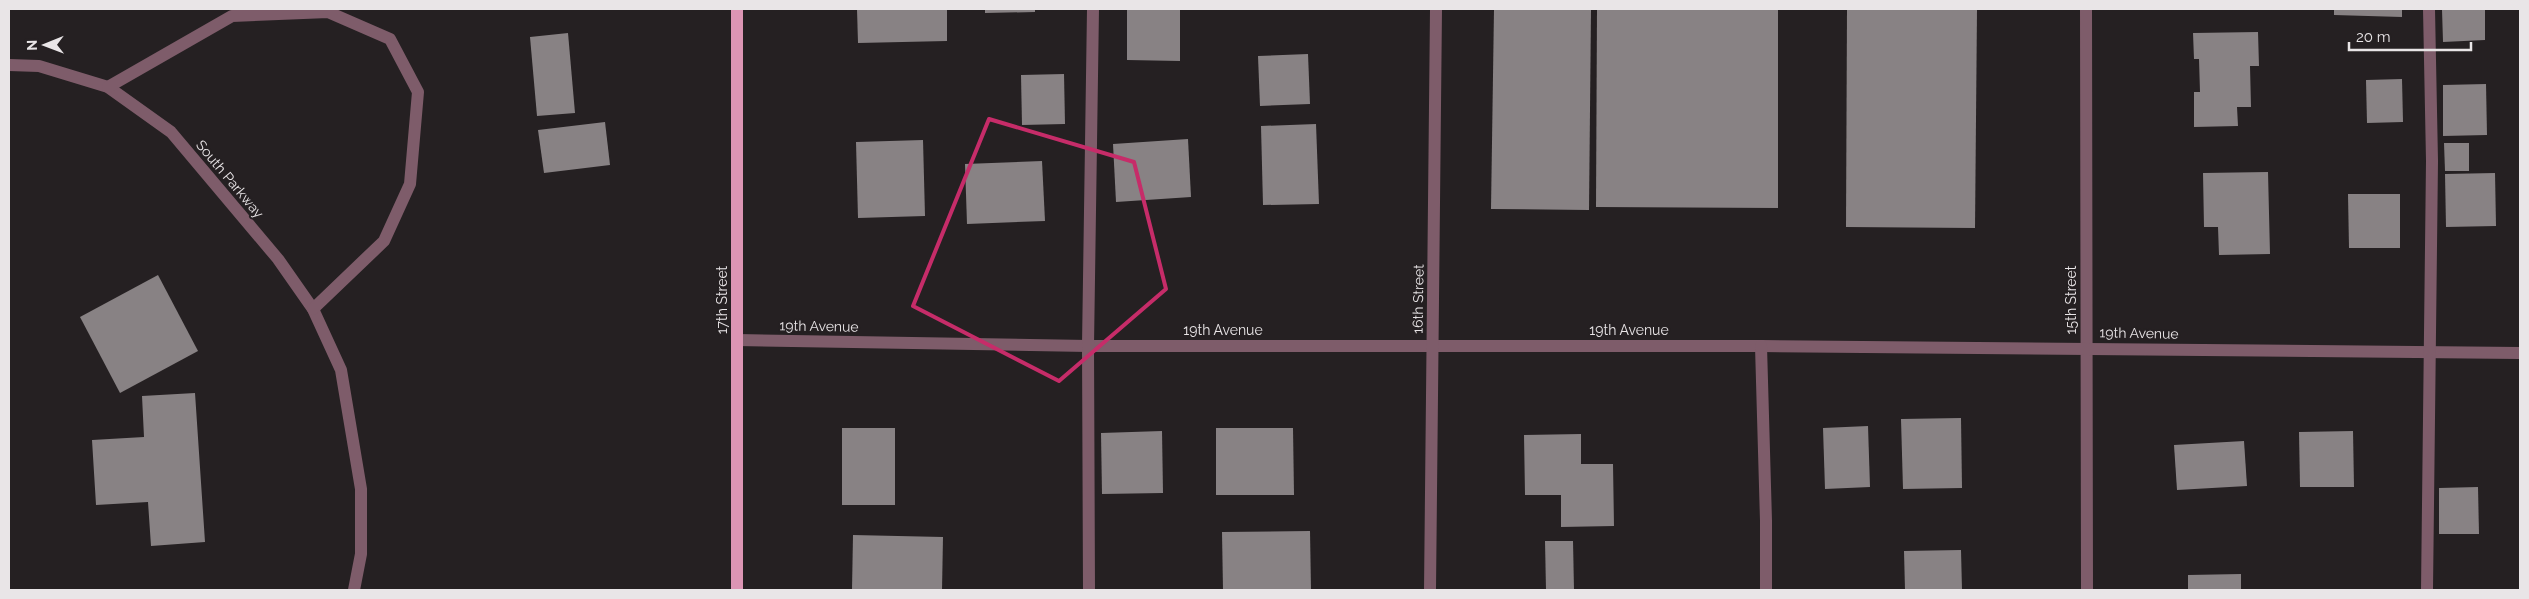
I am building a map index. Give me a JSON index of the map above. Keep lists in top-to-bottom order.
{
  "streets": {
    "main road": ["17th Street"],
    "street": [
      "South Parkway",
      "16th Street",
      "15th Street",
      "19th Avenue"
    ]
  },
  "crossings": [
    ["16th Street", "19th Avenue"],
    ["17th Street", "19th Avenue"],
    ["15th Street", "19th Avenue"]
  ],
  "scale_bar": "20 m",
  "north": "left"
}
